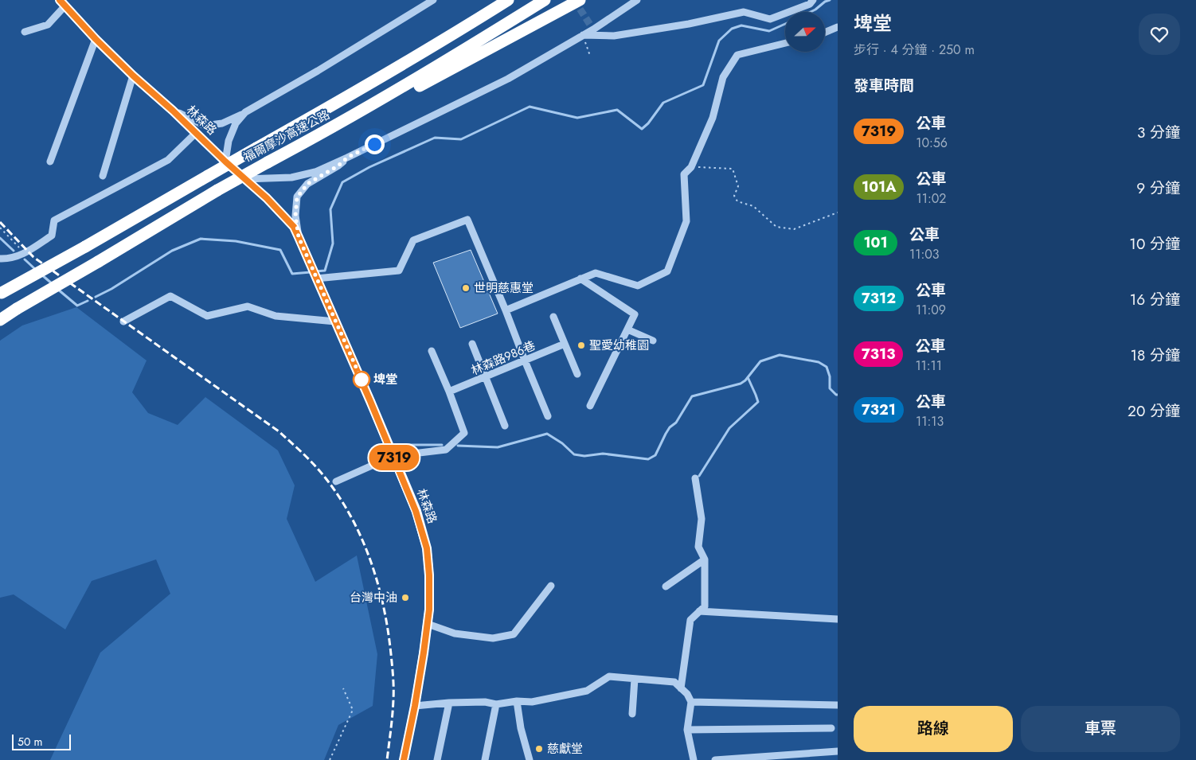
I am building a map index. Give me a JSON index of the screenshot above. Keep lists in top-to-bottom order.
{
  "streets": {
    "highway": ["福爾摩沙高速公路"],
    "main road": ["林森路"],
    "street": ["林森路986巷"]
  },
  "places": [
    "世明慈惠堂",
    "聖愛幼稚園",
    "埤堂",
    "台灣中油",
    "慈獻堂"
  ],
  "lines": ["bus line 7319"],
  "scale_bar": "50 m",
  "north": "right",
  "page": {
    "on_map": "7319",
    "heading": [
      ["埤堂", "步行 · 4 分鐘 · 250 m"],
      "發車時間"
    ],
    "list": [
      {
        "mark": "7319",
        "name": "公車",
        "note": "10:56",
        "value": "3 分鐘"
      },
      {
        "mark": "101A",
        "name": "公車",
        "note": "11:02",
        "value": "9 分鐘"
      },
      {
        "mark": "101",
        "name": "公車",
        "note": "11:03",
        "value": "10 分鐘"
      },
      {
        "mark": "7312",
        "name": "公車",
        "note": "11:09",
        "value": "16 分鐘"
      },
      {
        "mark": "7313",
        "name": "公車",
        "note": "11:11",
        "value": "18 分鐘"
      },
      {
        "mark": "7321",
        "name": "公車",
        "note": "11:13",
        "value": "20 分鐘"
      }
    ],
    "buttons": ["路線", "車票"],
    "scale": "50 m"
  }
}
